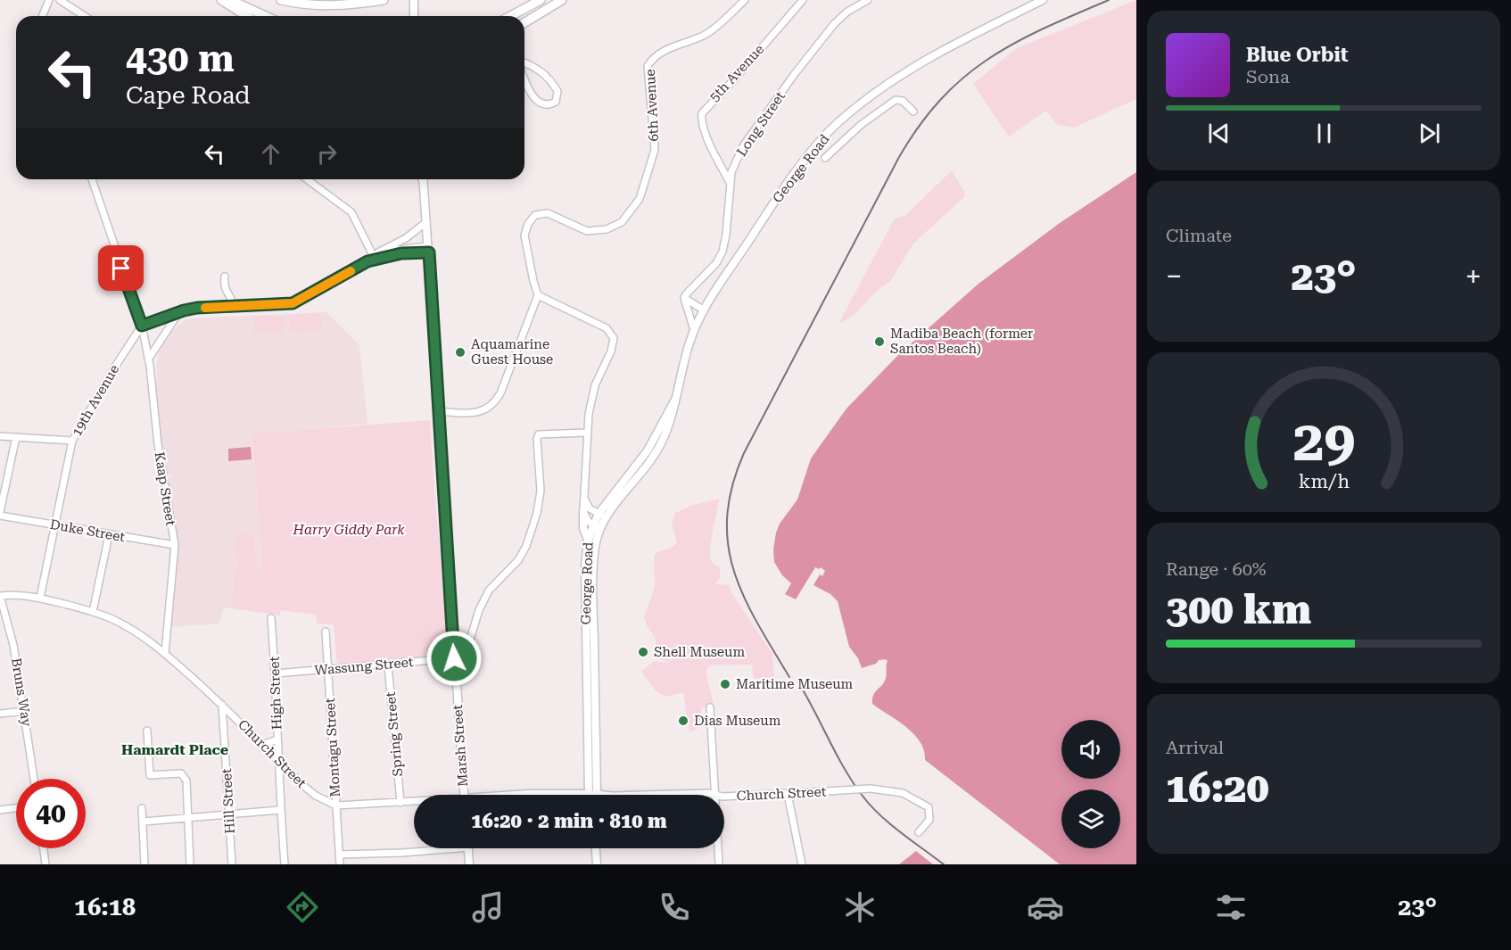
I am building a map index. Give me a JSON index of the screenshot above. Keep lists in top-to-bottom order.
{
  "streets": {
    "street": [
      "5th Avenue",
      "6th Avenue",
      "Long Street",
      "George Road",
      "19th Avenue",
      "Kaap Street",
      "Duke Street",
      "Wassung Street",
      "Bruns Way",
      "High Street",
      "Spring Street",
      "Marsh Street",
      "Montagu Street",
      "Church Street",
      "Hill Street"
    ]
  },
  "crossings": [
    ["5th Avenue", "Long Street"],
    ["George Road", "Church Street"],
    ["19th Avenue", "Kaap Street"],
    ["Kaap Street", "Duke Street"],
    ["Kaap Street", "Church Street"],
    ["Wassung Street", "High Street"],
    ["Wassung Street", "Spring Street"],
    ["Wassung Street", "Marsh Street"],
    ["Wassung Street", "Montagu Street"],
    ["Bruns Way", "Church Street"],
    ["High Street", "Church Street"],
    ["Spring Street", "Church Street"],
    ["Montagu Street", "Church Street"],
    ["Church Street", "Hill Street"]
  ],
  "districts": ["Hamardt Place"],
  "parks": ["Harry Giddy Park"],
  "places": [
    "Madiba Beach (former Santos Beach)",
    "Aquamarine Guest House",
    "Shell Museum",
    "Maritime Museum",
    "Dias Museum"
  ],
  "page": {
    "turn": ["430 m", "Cape Road"],
    "song": ["Blue Orbit", "Sona"],
    "tile": [
      "Climate",
      ["Range · 60%", "300 km"],
      ["Arrival", "16:20"]
    ],
    "heat": ["−", "23°", "+"],
    "limit": "40",
    "trip": "16:20 · 2 min · 810 m",
    "tabs": ["16:18", "23°"],
    "gauge": ["29", "km/h"]
  }
}
